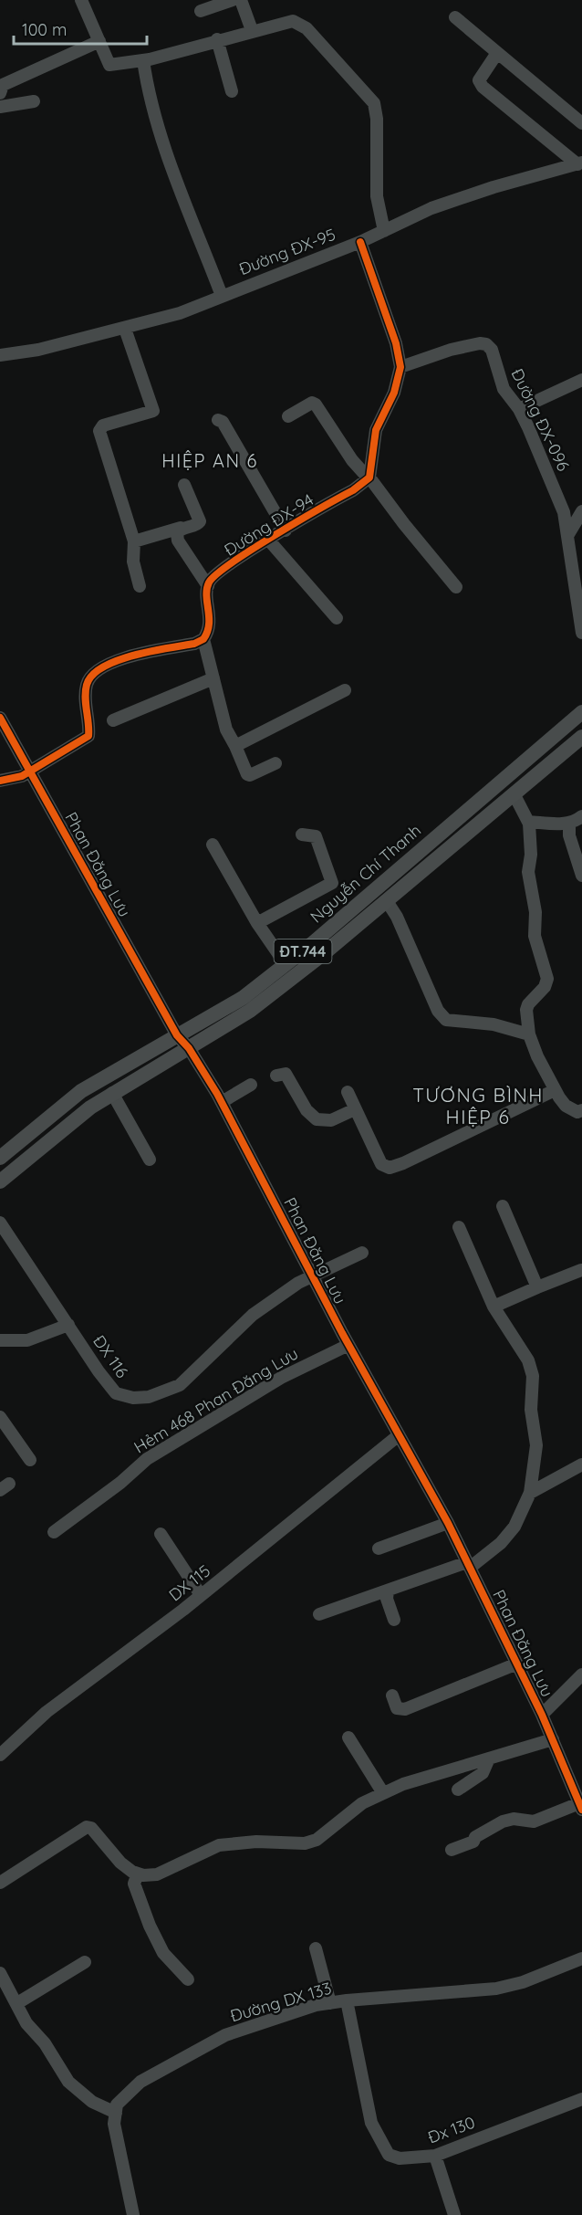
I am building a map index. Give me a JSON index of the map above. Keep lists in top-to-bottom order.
{
  "streets": {
    "main road": ["Nguyễn Chí Thanh", "ĐT.744"],
    "street": [
      "Đường ĐX-95",
      "Đường ĐX-096",
      "Đường ĐX-94",
      "Phan Đăng Lưu",
      "ĐX 116",
      "Hẻm 468 Phan Đăng Lưu",
      "DX 115",
      "Đường DX 133",
      "Đx 130"
    ]
  },
  "crossings": [
    ["Phan Đăng Lưu", "Nguyễn Chí Thanh"],
    ["Phan Đăng Lưu", "ĐX 116"],
    ["Phan Đăng Lưu", "Hẻm 468 Phan Đăng Lưu"],
    ["Phan Đăng Lưu", "DX 115"],
    ["Đường DX 133", "Đx 130"]
  ],
  "districts": ["HIỆP AN 6", "TƯƠNG BÌNH HIỆP 6"],
  "scale_bar": "100 m"
}
